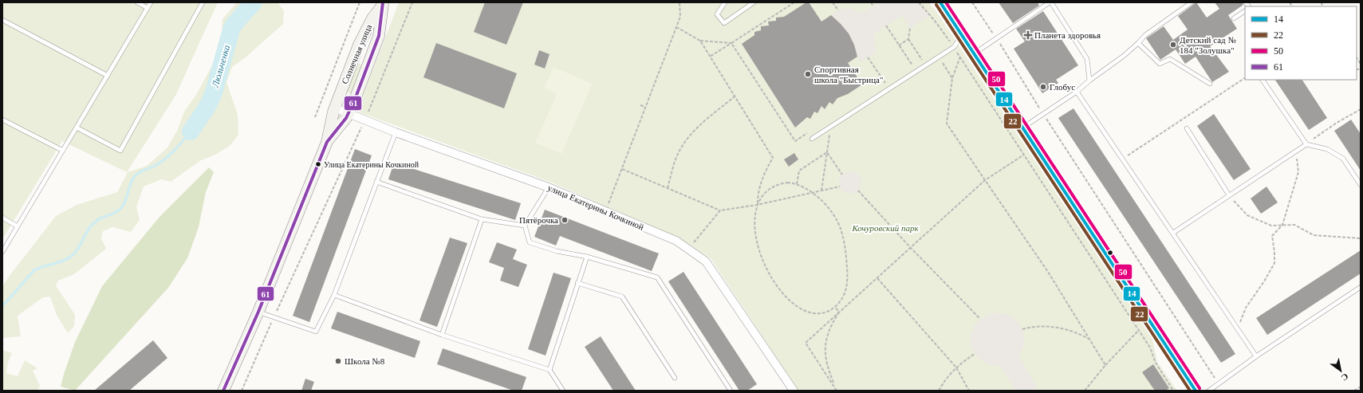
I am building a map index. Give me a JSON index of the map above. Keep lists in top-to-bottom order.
{
  "streets": {
    "main road": ["Солнечная улица"],
    "street": ["улица Екатерины Кочкиной"]
  },
  "crossings": [
    ["Солнечная улица", "улица Екатерины Кочкиной"]
  ],
  "water": ["Люльченка"],
  "parks": ["Кочуровский парк"],
  "places": {
    "health": ["Планета здоровья"],
    "other": [
      "Детский сад № 184 \"Золушка\"",
      "Спортивная школа \"Быстрица\"",
      "Глобус",
      "Улица Екатерины Кочкиной",
      "Пятёрочка",
      "Школа №8"
    ]
  },
  "lines": [
    "transit line 14",
    "transit line 50",
    "transit line 61",
    "transit line 22"
  ],
  "legend": [
    "14",
    "22",
    "50",
    "61"
  ],
  "north": "bottom right"
}
